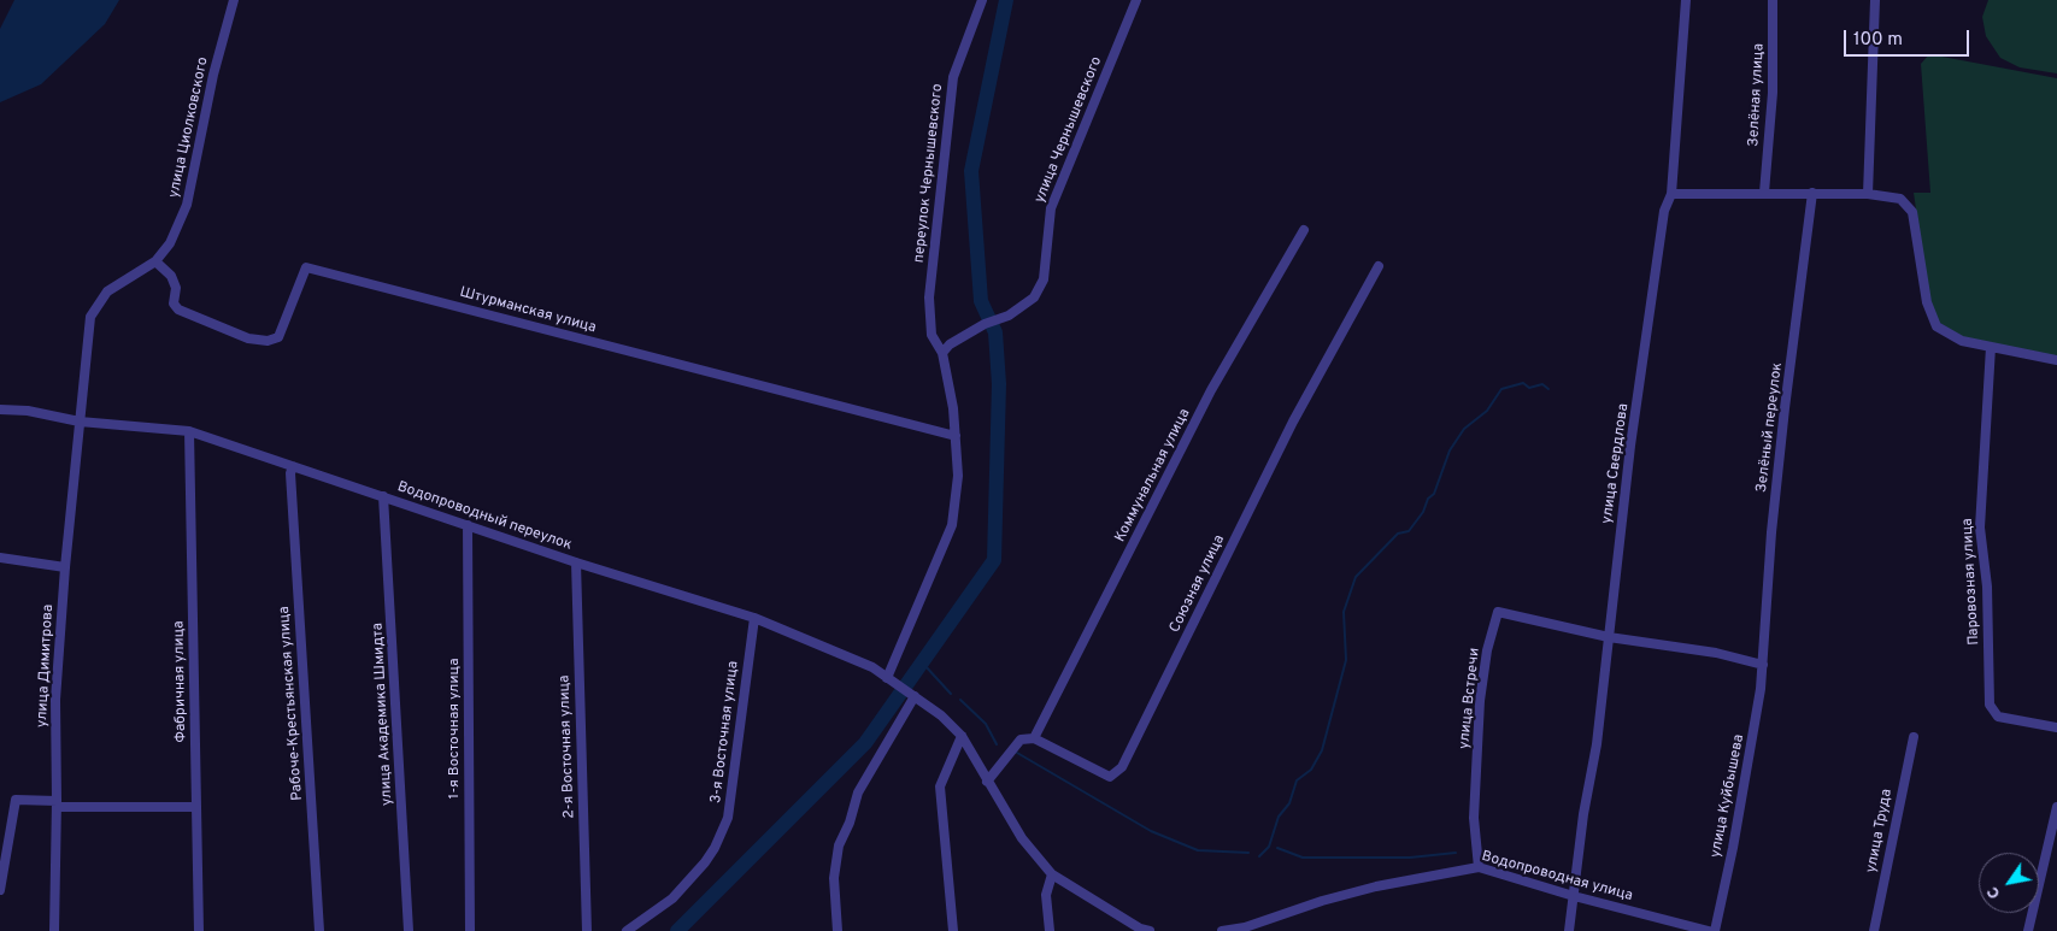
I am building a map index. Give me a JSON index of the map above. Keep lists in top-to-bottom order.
{
  "streets": {
    "street": [
      "Зелёная улица",
      "улица Циолковского",
      "улица Чернышевского",
      "переулок Чернышевского",
      "Штурманская улица",
      "Зелёный переулок",
      "улица Свердлова",
      "Коммунальная улица",
      "Водопроводный переулок",
      "Паровозная улица",
      "Союзная улица",
      "улица Димитрова",
      "Фабричная улица",
      "улица Встречи",
      "Рабоче-Крестьянская улица",
      "улица Академика Шмидта",
      "1-я Восточная улица",
      "3-я Восточная улица",
      "2-я Восточная улица",
      "улица Куйбышева",
      "улица Труда",
      "Водопроводная улица"
    ]
  },
  "crossings": [
    ["улица Циолковского", "Штурманская улица"],
    ["улица Циолковского", "улица Димитрова"],
    ["улица Чернышевского", "переулок Чернышевского"],
    ["переулок Чернышевского", "Штурманская улица"],
    ["переулок Чернышевского", "Водопроводный переулок"],
    ["Зелёный переулок", "улица Куйбышева"],
    ["улица Свердлова", "улица Встречи"],
    ["улица Свердлова", "Водопроводная улица"],
    ["Коммунальная улица", "Союзная улица"],
    ["Водопроводный переулок", "улица Димитрова"],
    ["Водопроводный переулок", "Фабричная улица"],
    ["Водопроводный переулок", "Рабоче-Крестьянская улица"],
    ["Водопроводный переулок", "улица Академика Шмидта"],
    ["Водопроводный переулок", "1-я Восточная улица"],
    ["Водопроводный переулок", "3-я Восточная улица"],
    ["Водопроводный переулок", "2-я Восточная улица"],
    ["улица Встречи", "Водопроводная улица"]
  ],
  "scale_bar": "100 m",
  "north": "bottom left"
}
